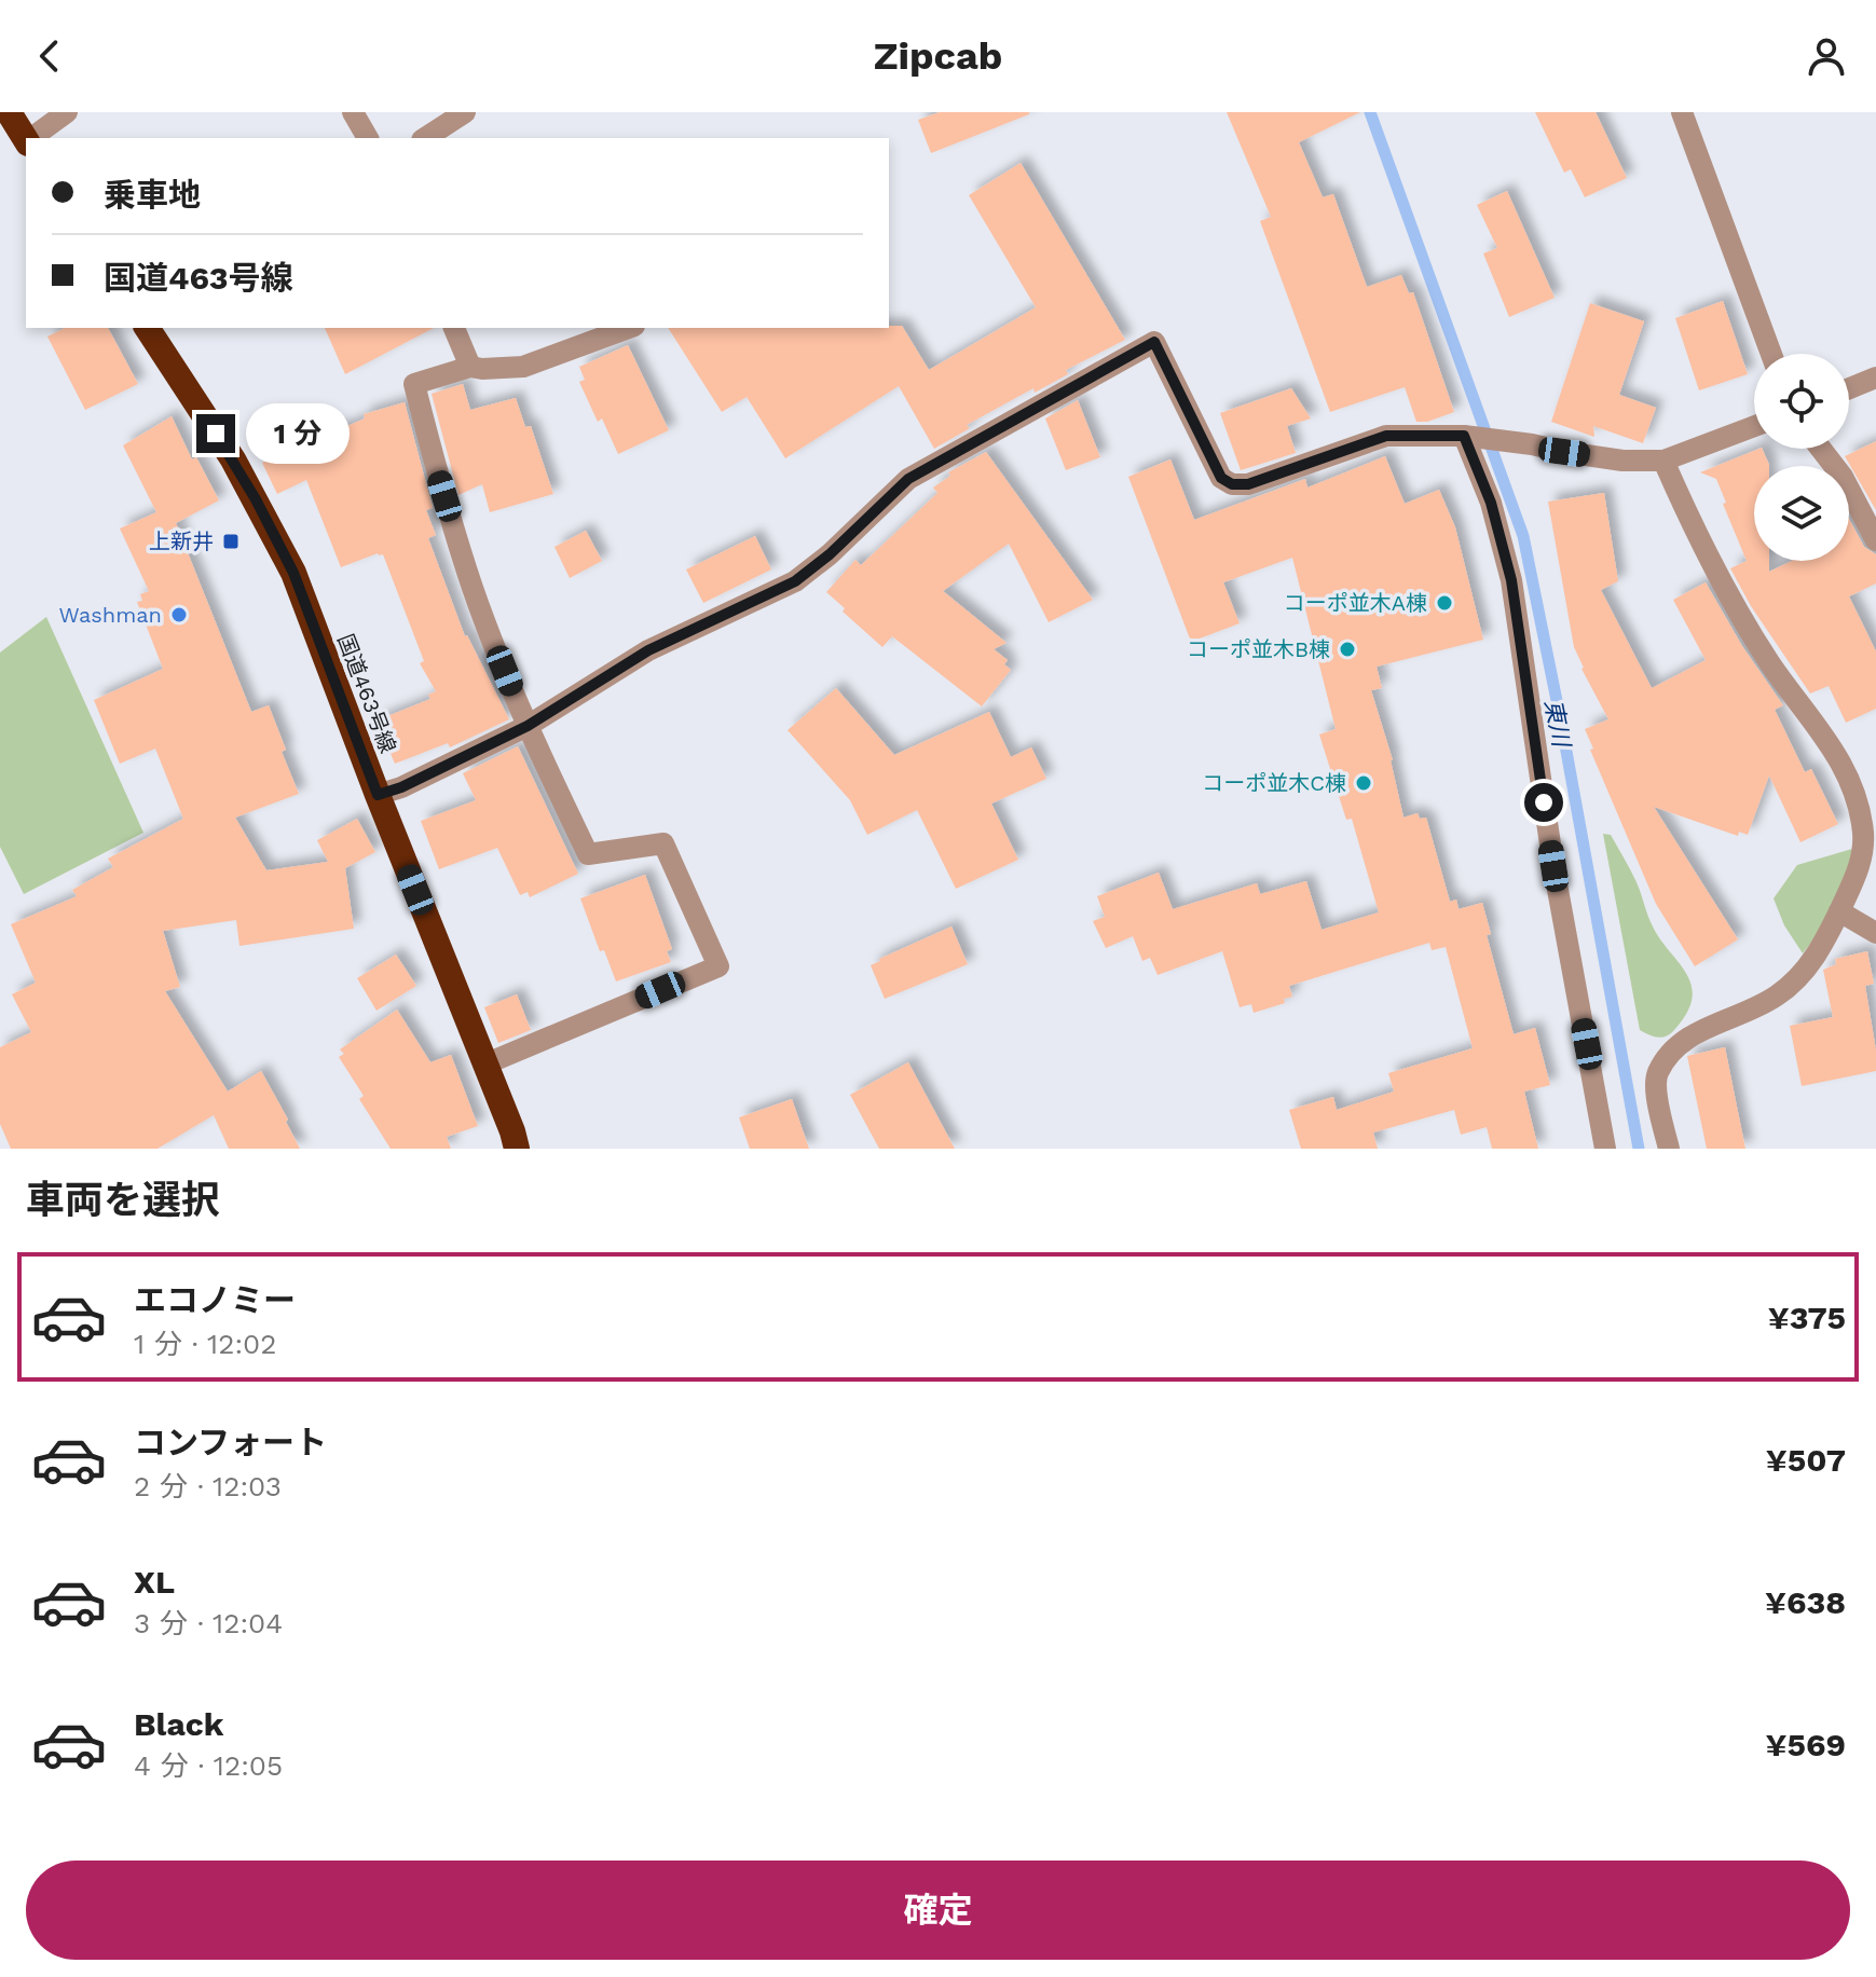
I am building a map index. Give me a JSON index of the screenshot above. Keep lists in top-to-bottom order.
{
  "streets": {
    "highway": ["国道463号線"]
  },
  "water": ["東川"],
  "places": {
    "transit": ["上新井"],
    "other": [
      "コーポ並木A棟",
      "Washman",
      "コーポ並木B棟",
      "コーポ並木C棟"
    ]
  },
  "page": {
    "header": "Zipcab",
    "banner": ["乗車地", "国道463号線"],
    "bubble": "1 分",
    "heading": "車両を選択",
    "list": [
      {
        "name": "エコノミー",
        "note": "1 分 · 12:02",
        "value": "¥375"
      },
      {
        "name": "コンフォート",
        "note": "2 分 · 12:03",
        "value": "¥507"
      },
      {
        "name": "XL",
        "note": "3 分 · 12:04",
        "value": "¥638"
      },
      {
        "name": "Black",
        "note": "4 分 · 12:05",
        "value": "¥569"
      }
    ],
    "buttons": "確定"
  }
}
